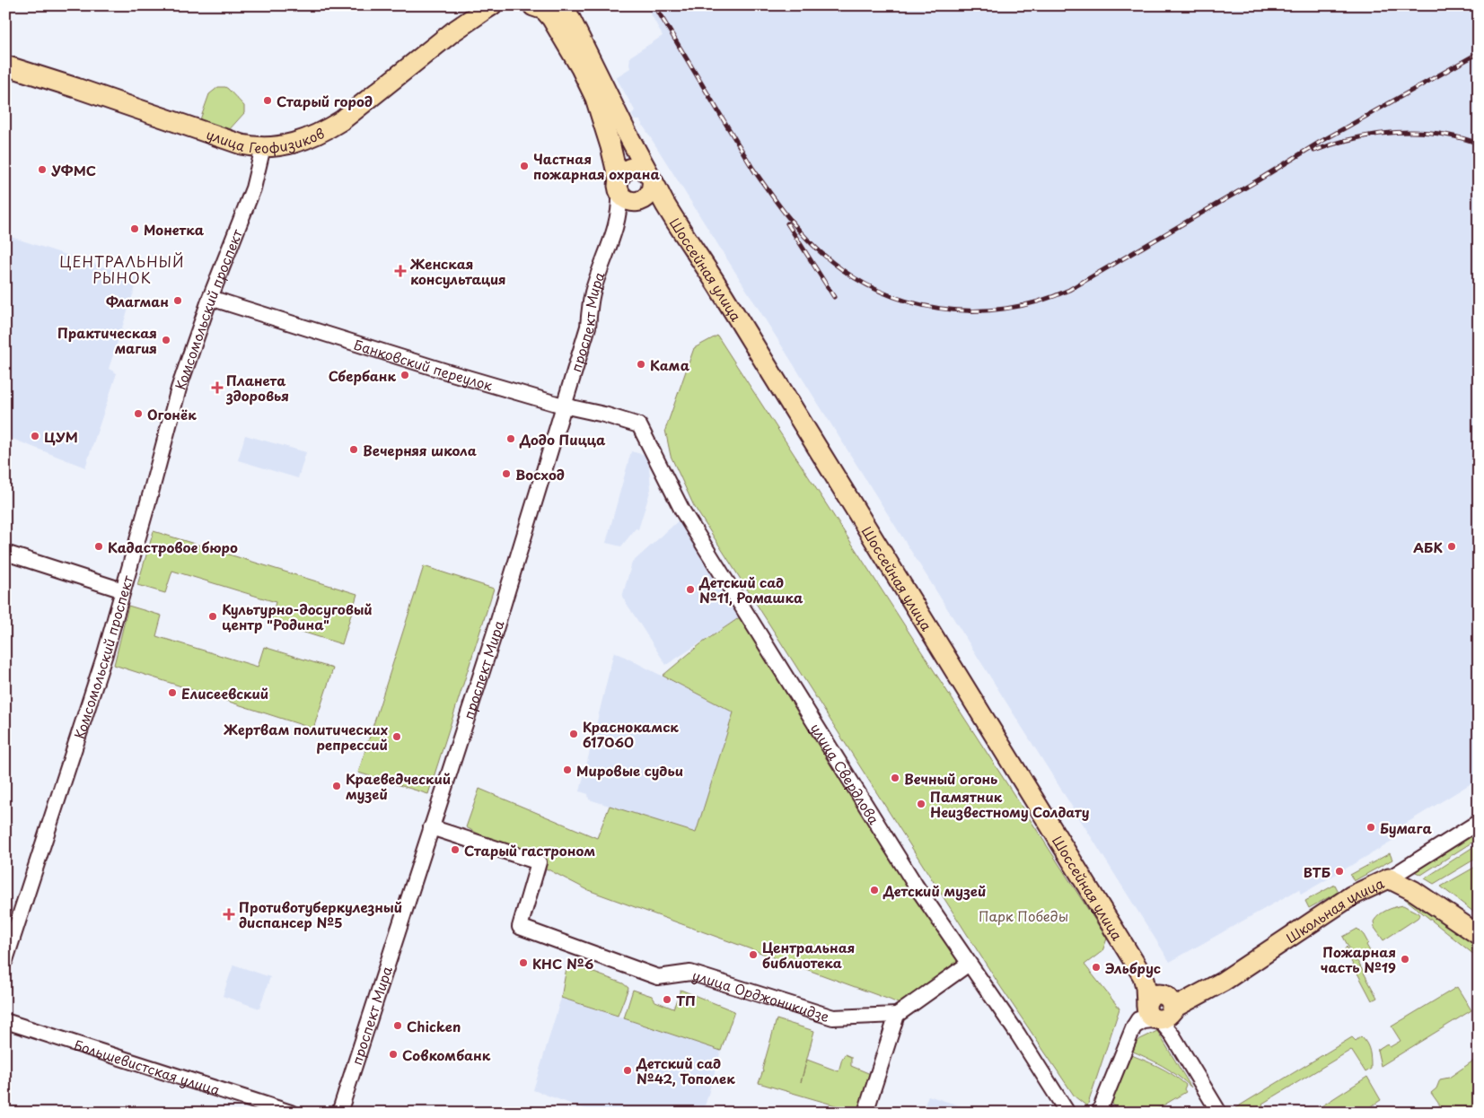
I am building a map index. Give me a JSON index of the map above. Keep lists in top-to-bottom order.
{
  "streets": {
    "main road": ["улица Геофизиков", "Шоссейная улица", "Школьная улица"],
    "street": [
      "Комсомольский проспект",
      "проспект Мира",
      "Банковский переулок",
      "улица Свердлова",
      "улица Орджоникидзе",
      "Большевистская улица"
    ]
  },
  "crossings": [
    ["улица Геофизиков", "Комсомольский проспект"],
    ["Шоссейная улица", "проспект Мира"],
    ["Комсомольский проспект", "Банковский переулок"],
    ["проспект Мира", "Банковский переулок"],
    ["проспект Мира", "улица Орджоникидзе"],
    ["Банковский переулок", "улица Свердлова"]
  ],
  "districts": ["ЦЕНТРАЛЬНЫЙ РЫНОК"],
  "parks": ["Парк Победы"],
  "places": {
    "other": [
      "Старый город",
      "Частная пожарная охрана",
      "УФМС",
      "Монетка",
      "Флагман",
      "Практическая магия",
      "Кама",
      "Сбербанк",
      "Огонёк",
      "ЦУМ",
      "Додо Пицца",
      "Вечерняя школа",
      "Восход",
      "Кадастровое бюро",
      "АБК",
      "Детский сад №11, Ромашка",
      "Культурно-досуговый центр \"Родина\"",
      "Елисеевский",
      "Краснокамск 617060",
      "Жертвам политических репрессий",
      "Мировые судьи",
      "Вечный огонь",
      "Краеведческий музей",
      "Памятник Неизвестному Солдату",
      "Бумага",
      "Старый гастроном",
      "ВТБ",
      "Детский музей",
      "Центральная библиотека",
      "Пожарная часть №19",
      "КНС №6",
      "Эльбрус",
      "ТП",
      "Chicken",
      "Совкомбанк",
      "Детский сад №42, Тополек"
    ],
    "health": ["Женская консультация", "Планета здоровья", "Противотуберкулезный диспансер №5"]
  }
}
